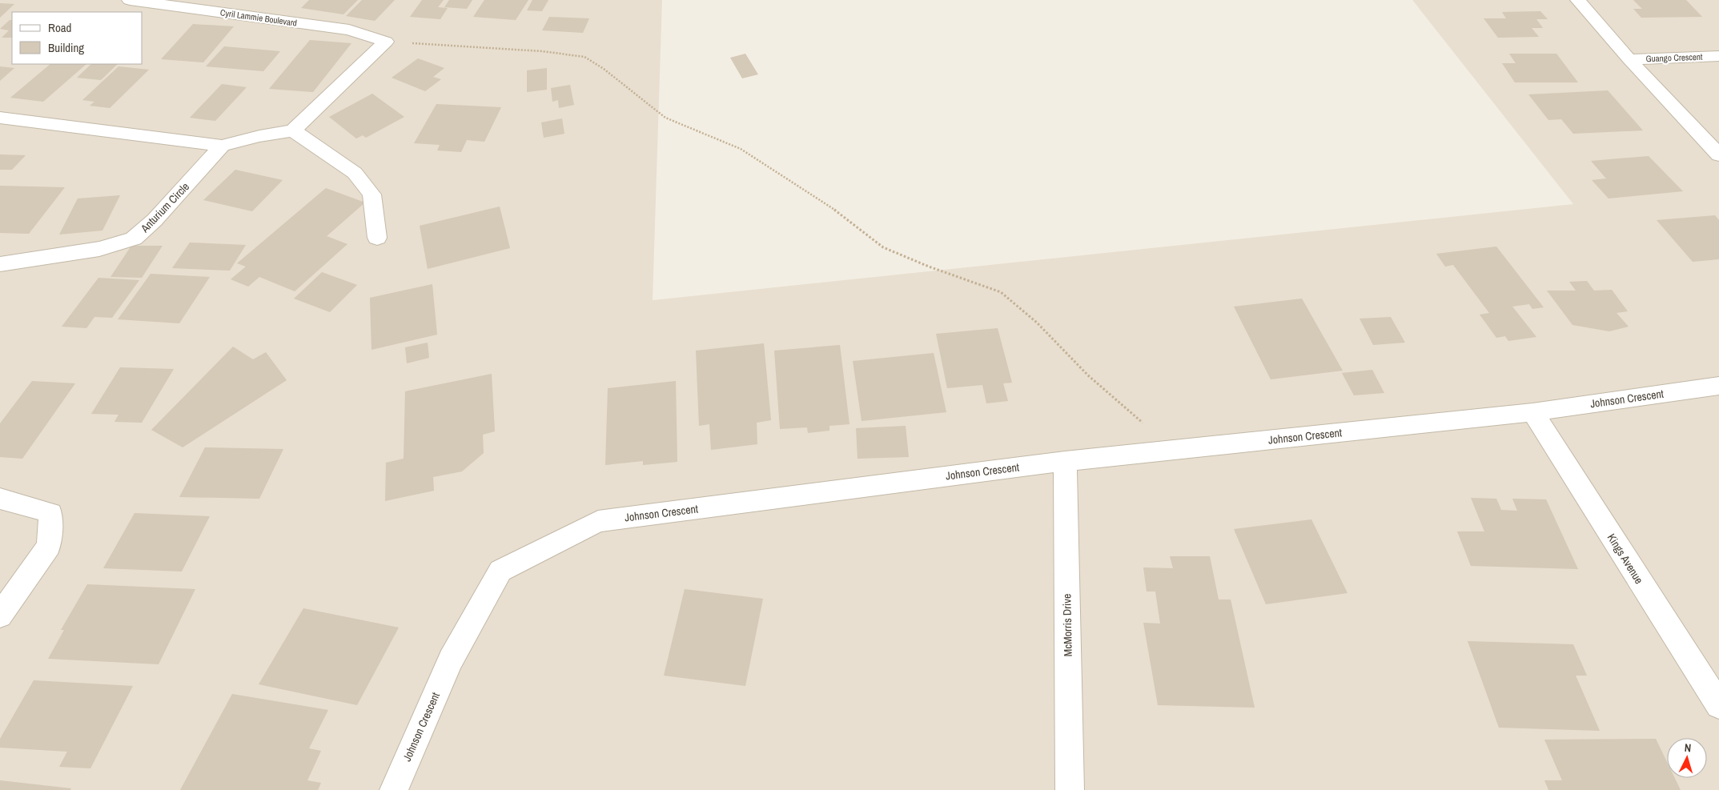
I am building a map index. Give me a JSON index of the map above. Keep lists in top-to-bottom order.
{
  "streets": {
    "street": [
      "Cyril Lammie Boulevard",
      "Guango Crescent",
      "Anturium Circle",
      "Johnson Crescent",
      "Kings Avenue",
      "McMorris Drive"
    ]
  },
  "crossings": [
    ["Johnson Crescent", "Kings Avenue"],
    ["Johnson Crescent", "McMorris Drive"]
  ],
  "legend": ["Road", "Building"],
  "north": "top"
}
